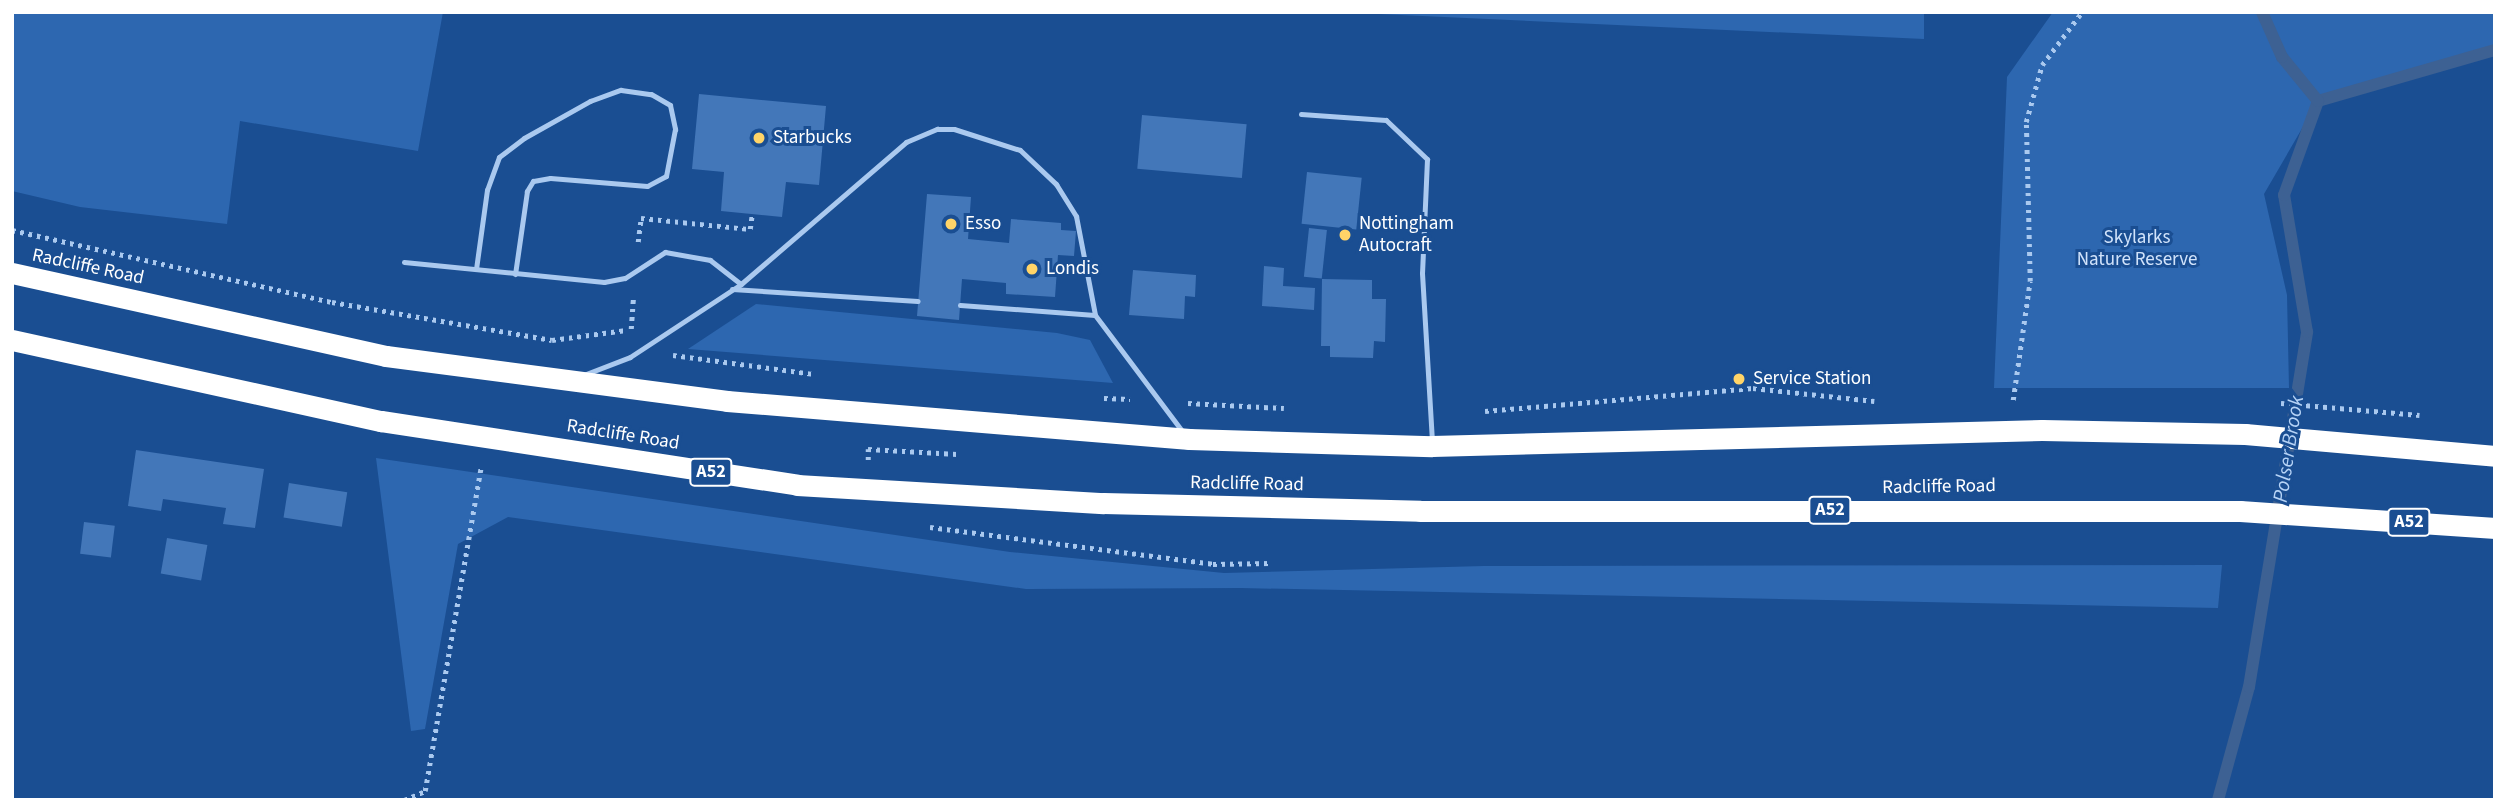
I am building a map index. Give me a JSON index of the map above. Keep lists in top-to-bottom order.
{
  "streets": {
    "highway": ["Radcliffe Road", "A52"]
  },
  "water": ["Polser Brook"],
  "parks": ["Skylarks Nature Reserve"],
  "places": [
    "Starbucks",
    "Esso",
    "Nottingham Autocraft",
    "Londis",
    "Service Station"
  ]
}
